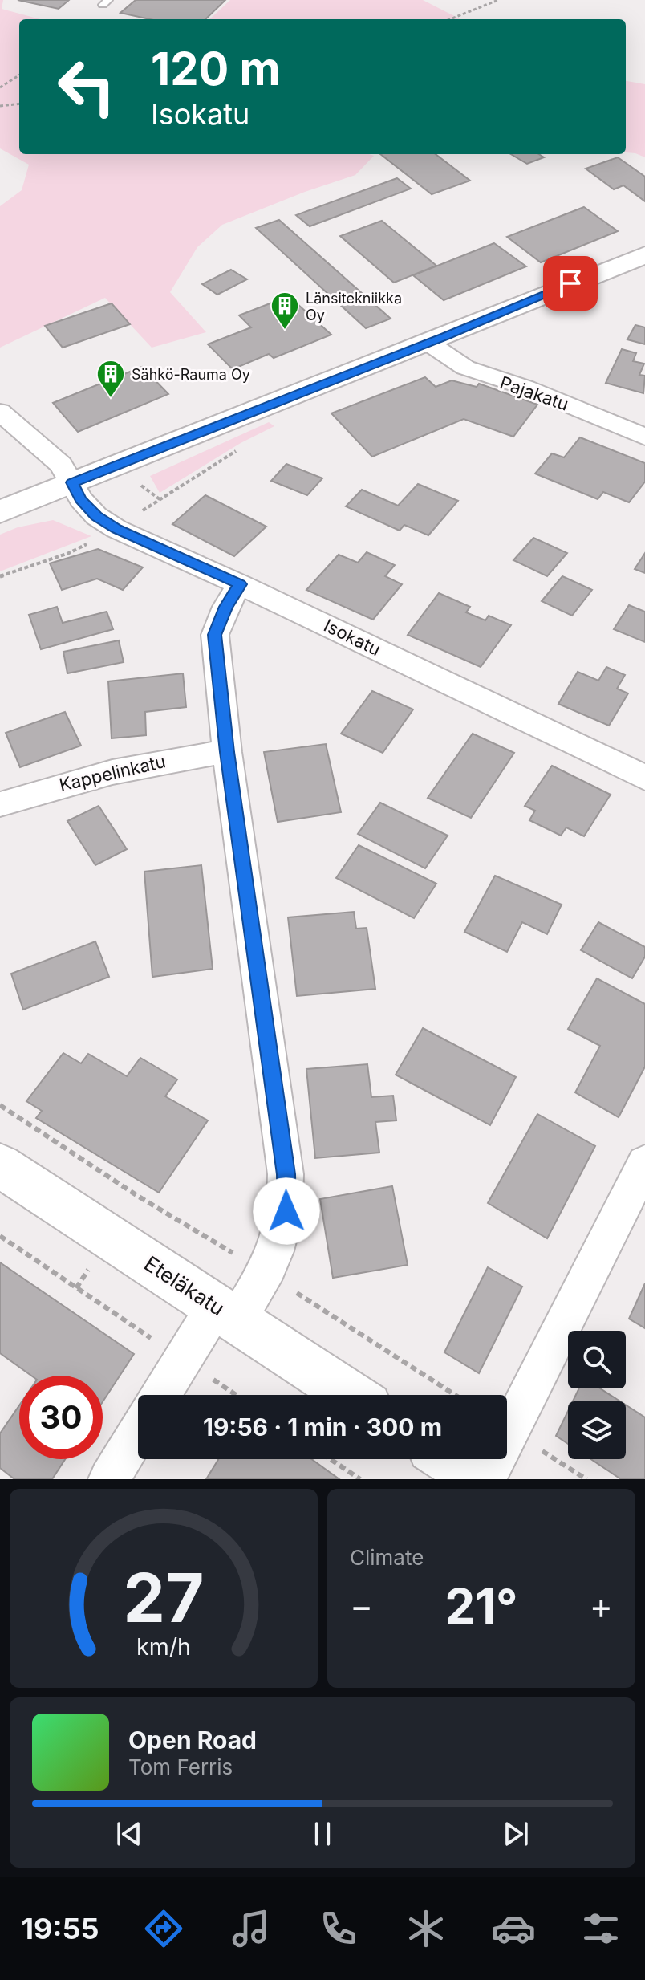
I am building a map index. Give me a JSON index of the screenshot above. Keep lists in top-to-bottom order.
{
  "streets": {
    "main road": ["Eteläkatu"],
    "street": ["Pajakatu", "Isokatu", "Kappelinkatu"]
  },
  "places": {
    "building": ["Länsitekniikka Oy", "Sähkö-Rauma Oy"]
  },
  "page": {
    "turn": ["120 m", "Isokatu"],
    "limit": "30",
    "trip": "19:56 · 1 min · 300 m",
    "tile": "Climate",
    "heat": ["−", "21°", "+"],
    "song": ["Open Road", "Tom Ferris"],
    "tabs": "19:55",
    "gauge": ["27", "km/h"]
  }
}
